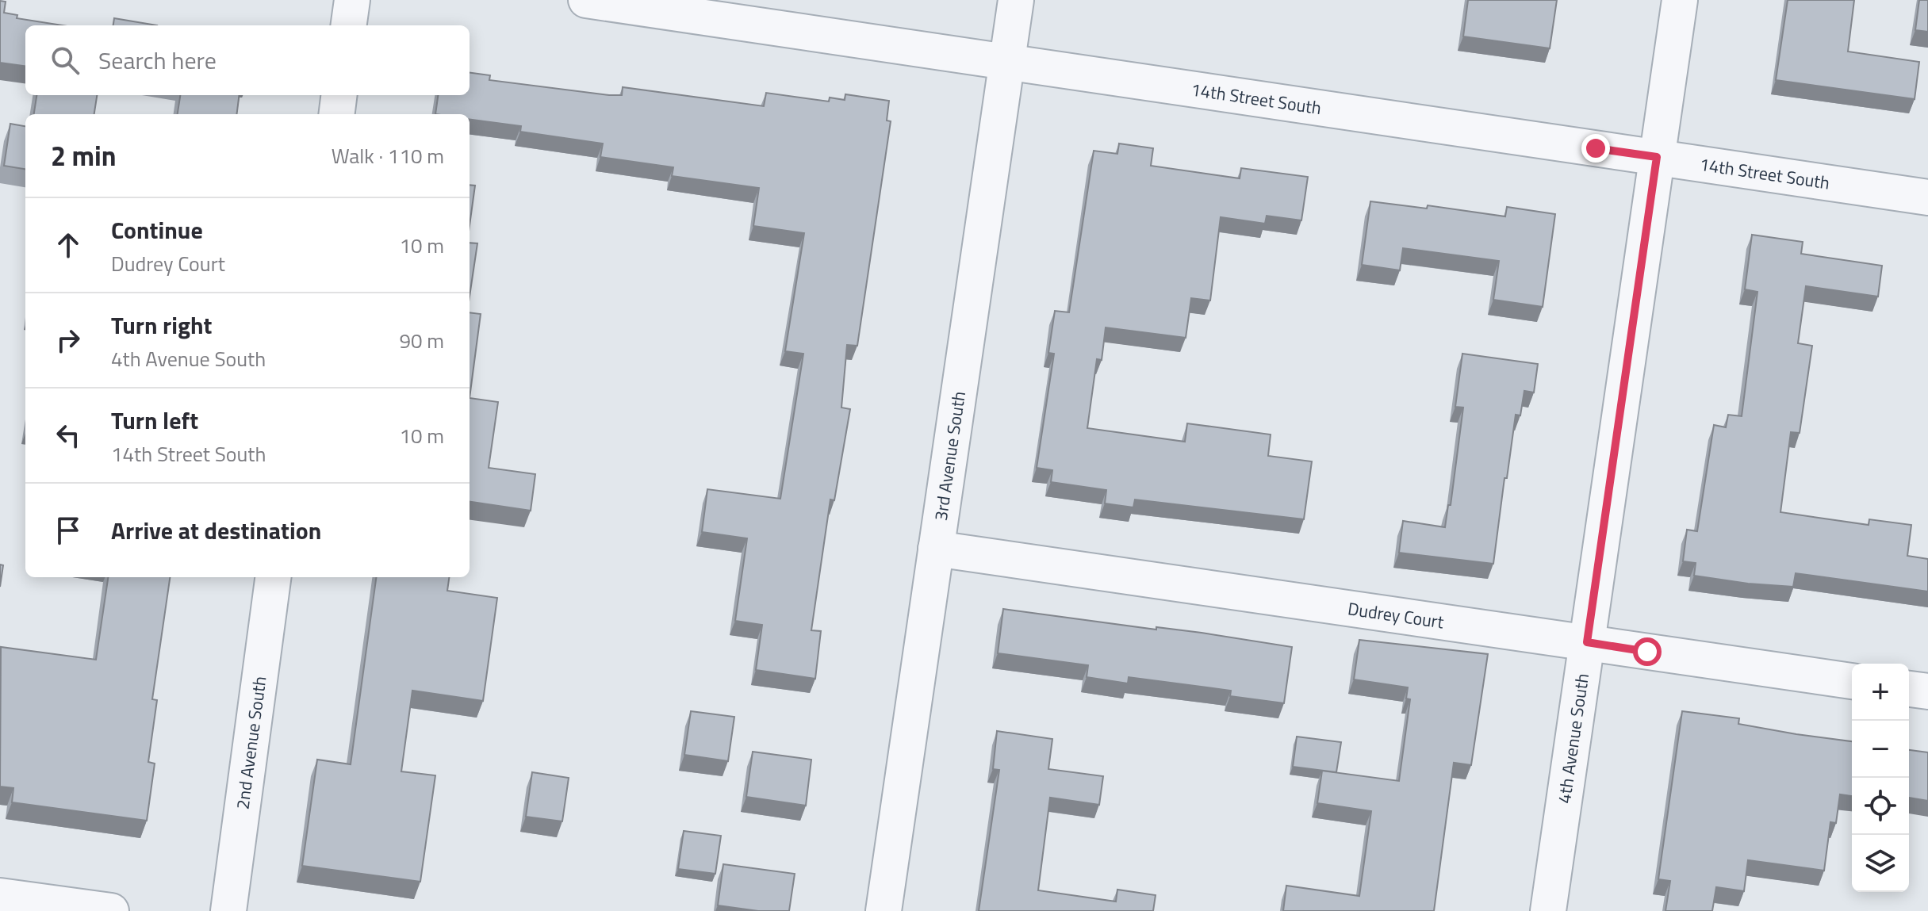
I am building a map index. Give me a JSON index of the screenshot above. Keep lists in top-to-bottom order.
{
  "streets": {
    "street": [
      "14th Street South",
      "3rd Avenue South",
      "Dudrey Court",
      "4th Avenue South",
      "2nd Avenue South"
    ]
  },
  "crossings": [
    ["14th Street South", "3rd Avenue South"],
    ["14th Street South", "4th Avenue South"],
    ["3rd Avenue South", "Dudrey Court"],
    ["Dudrey Court", "4th Avenue South"]
  ],
  "page": {
    "search": "Search here",
    "heading": ["2 min", "Walk · 110 m"],
    "list": [
      ["Continue", "Dudrey Court", "10 m"],
      ["Turn right", "4th Avenue South", "90 m"],
      ["Turn left", "14th Street South", "10 m"],
      "Arrive at destination"
    ],
    "map_buttons": ["+", "−"]
  }
}
